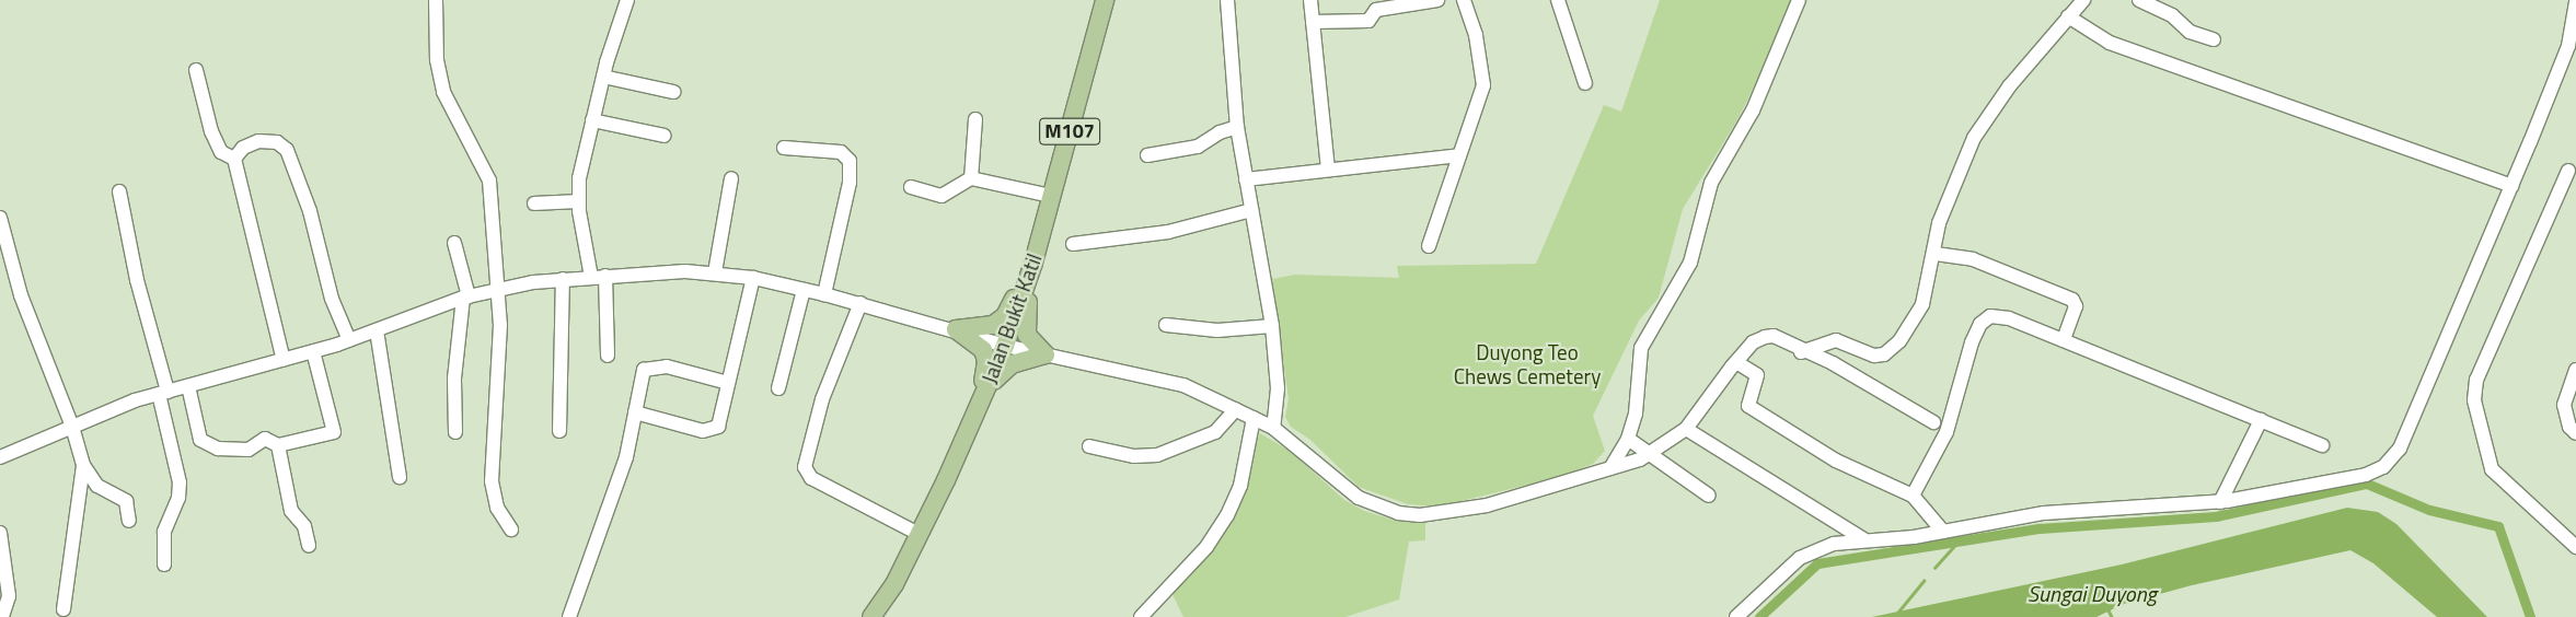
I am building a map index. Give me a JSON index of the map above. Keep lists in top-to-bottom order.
{
  "streets": {
    "main road": ["M107", "Jalan Bukit Katil"]
  },
  "water": ["Sungai Duyong"],
  "parks": ["Duyong Teo Chews Cemetery"]
}
